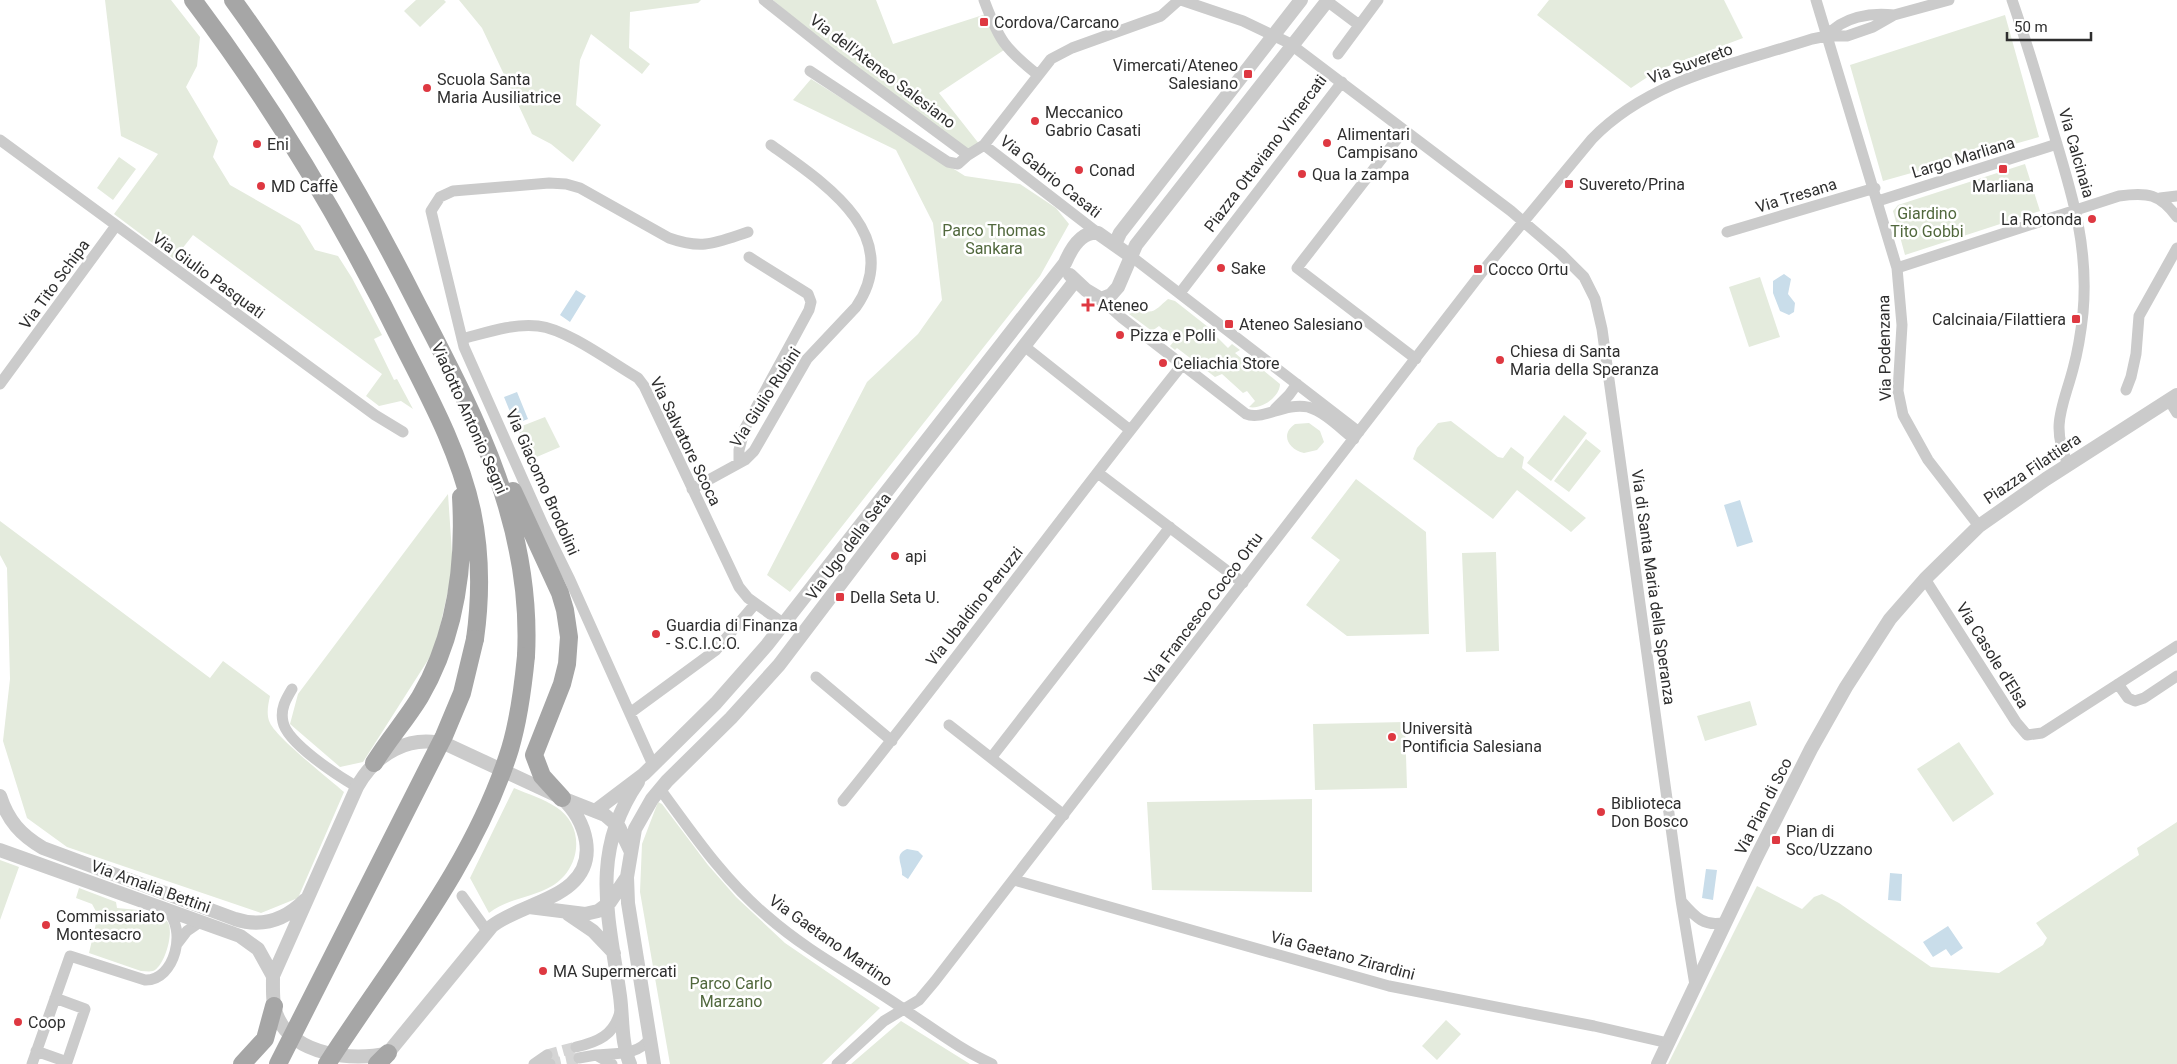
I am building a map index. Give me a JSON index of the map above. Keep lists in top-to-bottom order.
{
  "streets": {
    "main road": ["Viadotto Antonio Segni"],
    "street": [
      "Via Suvereto",
      "Via dell'Ateneo Salesiano",
      "Piazza Ottaviano Vimercati",
      "Via Calcinaia",
      "Largo Marliana",
      "Via Gabrio Casati",
      "Via Tresana",
      "Via Giulio Pasquati",
      "Via Tito Schipa",
      "Via Podenzana",
      "Via Giulio Rubini",
      "Via Salvatore Scoca",
      "Piazza Filattiera",
      "Via Giacomo Brodolini",
      "Via Ugo della Seta",
      "Via di Santa Maria della Speranza",
      "Via Ubaldino Peruzzi",
      "Via Francesco Cocco Ortu",
      "Via Casole d'Elsa",
      "Via Pian di Sco",
      "Via Amalia Bettini",
      "Via Gaetano Martino",
      "Via Gaetano Zirardini"
    ]
  },
  "crossings": [
    ["Via Suvereto", "Via Podenzana"],
    ["Via Suvereto", "Via di Santa Maria della Speranza"],
    ["Via Suvereto", "Via Francesco Cocco Ortu"],
    ["Piazza Ottaviano Vimercati", "Via di Santa Maria della Speranza"],
    ["Via Calcinaia", "Largo Marliana"],
    ["Via Calcinaia", "Piazza Filattiera"],
    ["Largo Marliana", "Via Podenzana"],
    ["Via Gabrio Casati", "Via Ugo della Seta"],
    ["Via Tresana", "Via Podenzana"],
    ["Via Giulio Pasquati", "Via Tito Schipa"],
    ["Via Podenzana", "Piazza Filattiera"],
    ["Via Giulio Rubini", "Via Salvatore Scoca"],
    ["Via Salvatore Scoca", "Via Giacomo Brodolini"],
    ["Via Salvatore Scoca", "Via Ugo della Seta"],
    ["Piazza Filattiera", "Via Casole d'Elsa"],
    ["Piazza Filattiera", "Via Pian di Sco"],
    ["Via Giacomo Brodolini", "Via Ugo della Seta"],
    ["Via Ugo della Seta", "Via Gaetano Martino"],
    ["Via di Santa Maria della Speranza", "Via Francesco Cocco Ortu"],
    ["Via di Santa Maria della Speranza", "Via Pian di Sco"],
    ["Via Francesco Cocco Ortu", "Via Gaetano Martino"],
    ["Via Francesco Cocco Ortu", "Via Gaetano Zirardini"],
    ["Via Casole d'Elsa", "Via Pian di Sco"],
    ["Via Pian di Sco", "Via Gaetano Zirardini"]
  ],
  "parks": ["Giardino Tito Gobbi", "Parco Thomas Sankara", "Parco Carlo Marzano"],
  "places": {
    "transit": [
      "Cordova/Carcano",
      "Vimercati/Ateneo Salesiano",
      "Marliana",
      "Suvereto/Prina",
      "Cocco Ortu",
      "Calcinaia/Filattiera",
      "Ateneo Salesiano",
      "Della Seta U.",
      "Pian di Sco/Uzzano"
    ],
    "other": [
      "Scuola Santa Maria Ausiliatrice",
      "Meccanico Gabrio Casati",
      "Alimentari Campisano",
      "Eni",
      "Conad",
      "Qua la zampa",
      "MD Caffè",
      "La Rotonda",
      "Sake",
      "Pizza e Polli",
      "Chiesa di Santa Maria della Speranza",
      "Celiachia Store",
      "api",
      "Guardia di Finanza - S.C.I.C.O.",
      "Università Pontificia Salesiana",
      "Biblioteca Don Bosco",
      "Commissariato Montesacro",
      "MA Supermercati",
      "Coop"
    ],
    "health": ["Ateneo"]
  },
  "scale_bar": "50 m"
}
